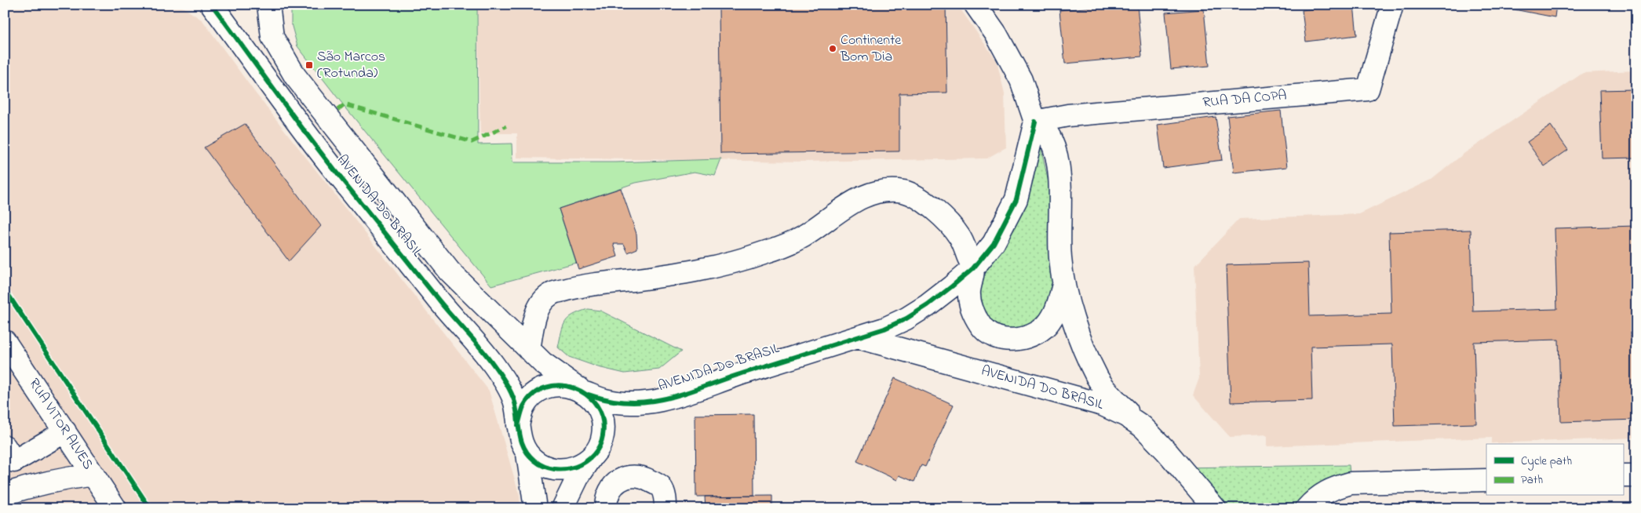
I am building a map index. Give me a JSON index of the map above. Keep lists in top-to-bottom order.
{
  "streets": {
    "street": ["RUA DA COPA", "AVENIDA DO BRASIL", "RUA VITOR ALVES"]
  },
  "places": {
    "other": ["Continente Bom Dia"],
    "transit": ["São Marcos (Rotunda)"]
  },
  "legend": ["Cycle path", "Path"]
}
